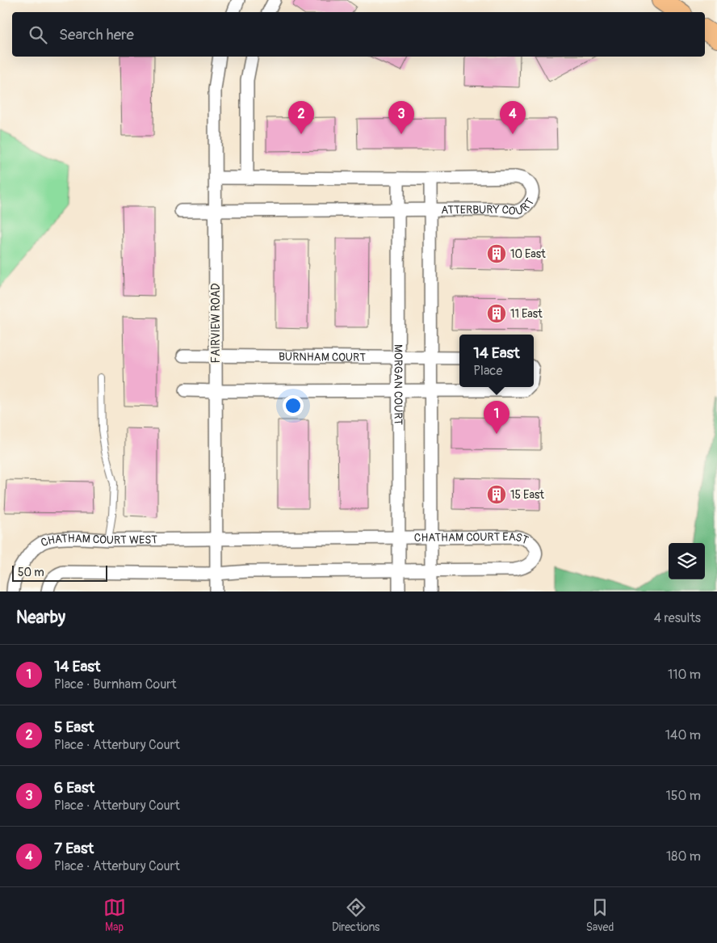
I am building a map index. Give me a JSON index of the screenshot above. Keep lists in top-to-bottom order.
{
  "streets": {
    "street": [
      "ATTERBURY COURT",
      "FAIRVIEW ROAD",
      "BURNHAM COURT",
      "MORGAN COURT",
      "CHATHAM COURT EAST",
      "CHATHAM COURT WEST"
    ]
  },
  "crossings": [
    ["ATTERBURY COURT", "FAIRVIEW ROAD"],
    ["ATTERBURY COURT", "MORGAN COURT"],
    ["FAIRVIEW ROAD", "BURNHAM COURT"],
    ["FAIRVIEW ROAD", "CHATHAM COURT EAST"],
    ["FAIRVIEW ROAD", "CHATHAM COURT WEST"],
    ["BURNHAM COURT", "MORGAN COURT"],
    ["MORGAN COURT", "CHATHAM COURT EAST"],
    ["CHATHAM COURT EAST", "CHATHAM COURT WEST"]
  ],
  "places": {
    "building": ["10 East", "11 East", "15 East"]
  },
  "scale_bar": "50 m",
  "page": {
    "search": "Search here",
    "pins": [
      "2",
      "3",
      "4",
      "1"
    ],
    "popup": ["14 East", "Place"],
    "scale": "50 m",
    "heading": ["Nearby", "4 results"],
    "list": [
      {
        "mark": "1",
        "name": "14 East",
        "note": "Place · Burnham Court",
        "value": "110 m"
      },
      {
        "mark": "2",
        "name": "5 East",
        "note": "Place · Atterbury Court",
        "value": "140 m"
      },
      {
        "mark": "3",
        "name": "6 East",
        "note": "Place · Atterbury Court",
        "value": "150 m"
      },
      {
        "mark": "4",
        "name": "7 East",
        "note": "Place · Atterbury Court",
        "value": "180 m"
      }
    ],
    "nav": ["Map", "Directions", "Saved"]
  }
}
